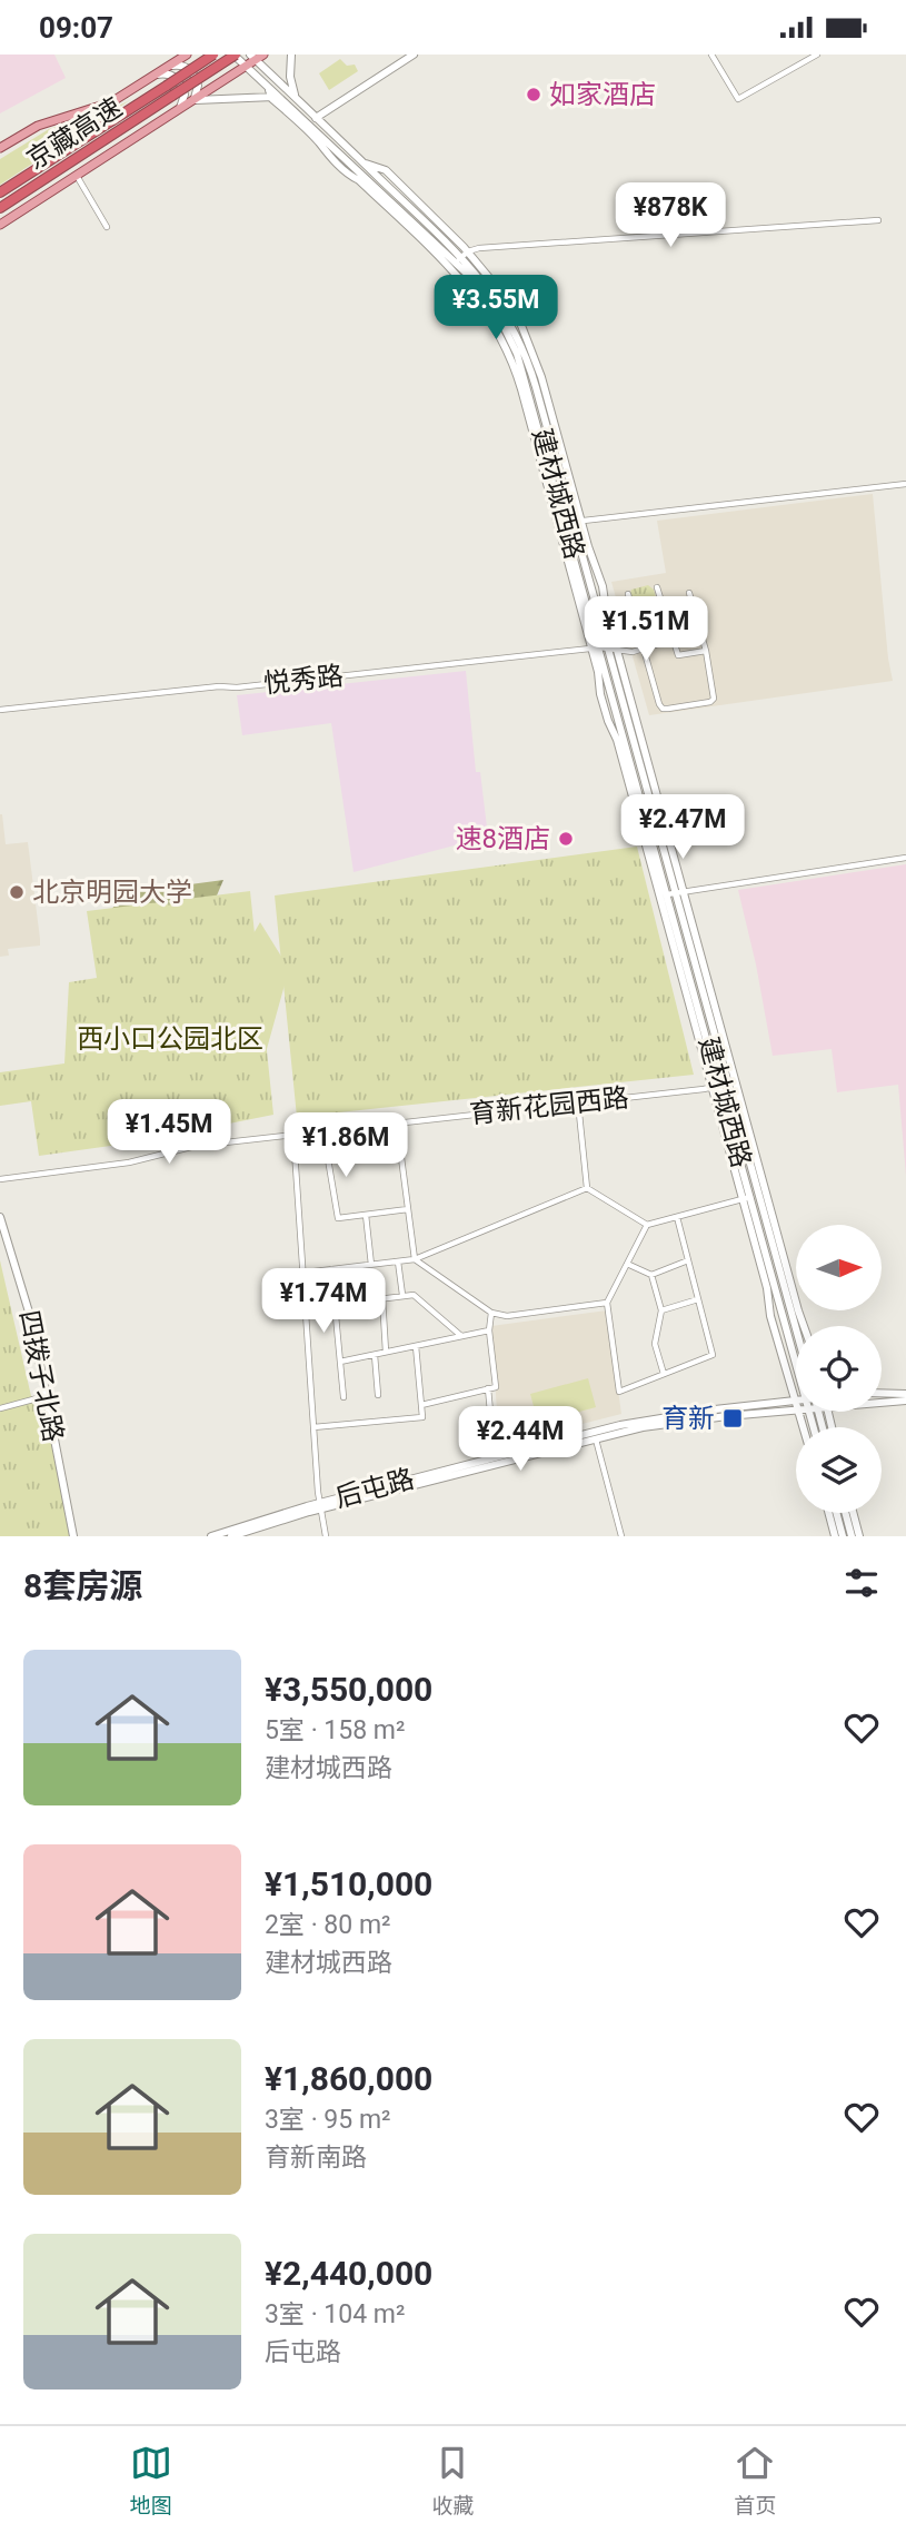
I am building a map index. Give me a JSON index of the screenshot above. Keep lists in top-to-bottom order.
{
  "streets": {
    "highway": ["京藏高速"],
    "main road": ["建材城西路", "四拨子北路", "后屯路"],
    "street": ["悦秀路", "育新花园西路"]
  },
  "crossings": [
    ["京藏高速", "建材城西路"],
    ["建材城西路", "悦秀路"],
    ["建材城西路", "育新花园西路"],
    ["建材城西路", "后屯路"]
  ],
  "parks": ["西小口公园北区"],
  "places": {
    "other": ["如家酒店", "速8酒店", "北京明园大学"],
    "transit": ["育新"]
  },
  "north": "right",
  "page": {
    "status": "09:07",
    "price": [
      "¥878K",
      "¥3.55M",
      "¥1.51M",
      "¥2.47M",
      "¥1.45M",
      "¥1.86M",
      "¥1.74M",
      "¥2.44M"
    ],
    "heading": "8套房源",
    "list": [
      {
        "name": "¥3,550,000",
        "note": "5室 · 158 m² · 建材城西路"
      },
      {
        "name": "¥1,510,000",
        "note": "2室 · 80 m² · 建材城西路"
      },
      {
        "name": "¥1,860,000",
        "note": "3室 · 95 m² · 育新南路"
      },
      {
        "name": "¥2,440,000",
        "note": "3室 · 104 m² · 后屯路"
      }
    ],
    "tabs": ["地图", "收藏", "首页"]
  }
}
